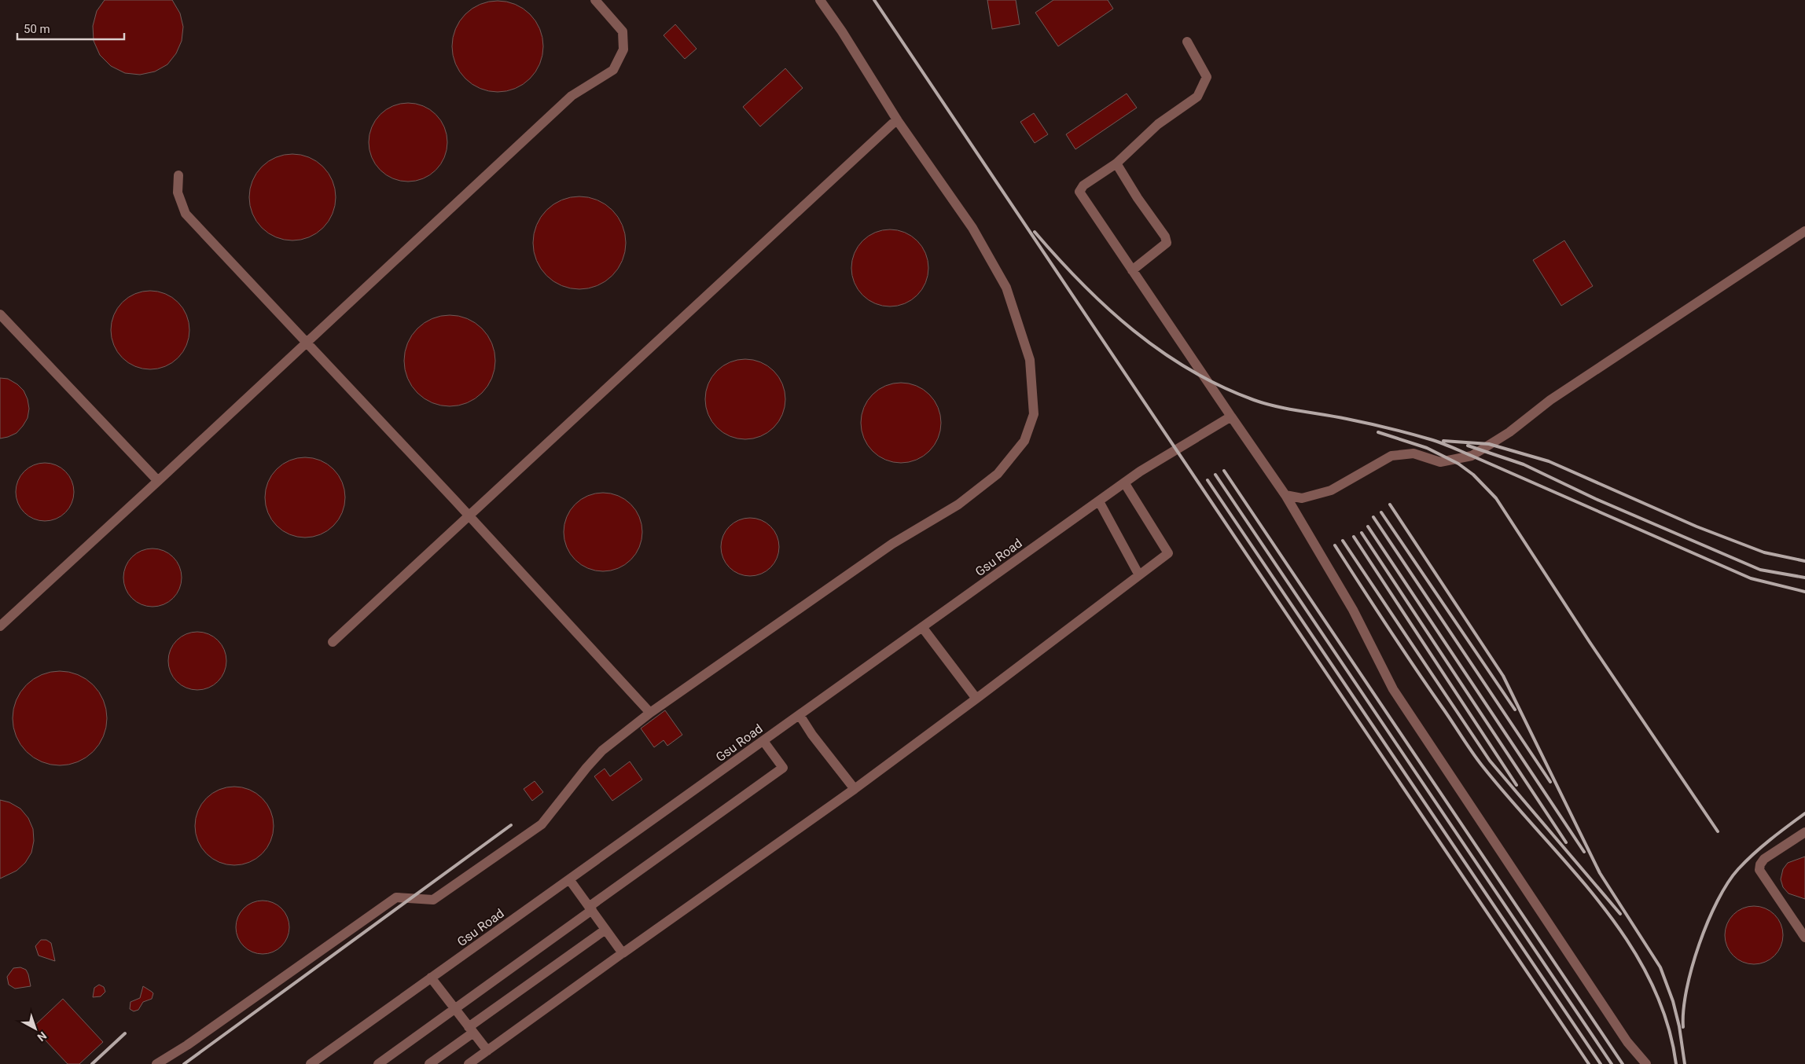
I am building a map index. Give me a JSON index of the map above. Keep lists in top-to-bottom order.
{
  "streets": {
    "street": ["Gsu Road"]
  },
  "scale_bar": "50 m",
  "north": "bottom right"
}
